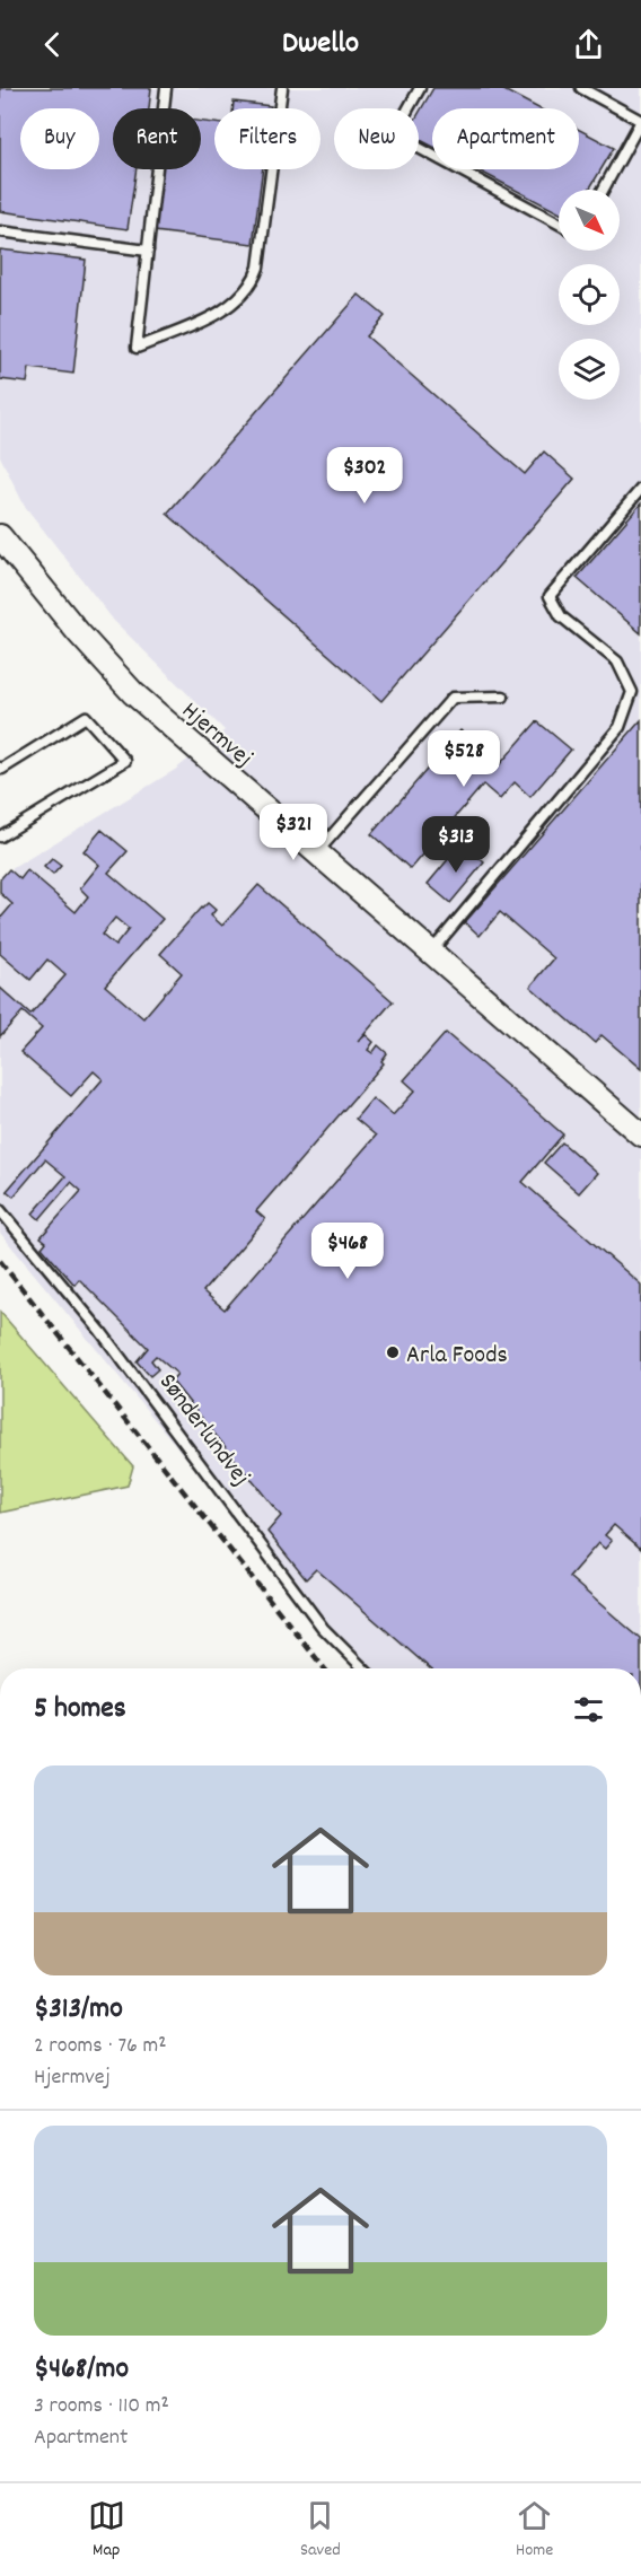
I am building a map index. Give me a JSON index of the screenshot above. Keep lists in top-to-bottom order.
{
  "streets": {
    "street": ["Hjermvej"],
    "lane": ["Sønderlundvej"]
  },
  "places": ["Arla Foods"],
  "north": "bottom right",
  "page": {
    "header": "Dwello",
    "chip": [
      "Buy",
      "Rent",
      "Filters",
      "New",
      "Apartment"
    ],
    "price": [
      "$302",
      "$528",
      "$321",
      "$313",
      "$468"
    ],
    "heading": "5 homes",
    "list": [
      {
        "name": "$313/mo",
        "note": "2 rooms · 76 m² · Hjermvej"
      },
      {
        "name": "$468/mo",
        "note": "3 rooms · 110 m² · Apartment"
      }
    ],
    "tabs": ["Map", "Saved", "Home"]
  }
}
